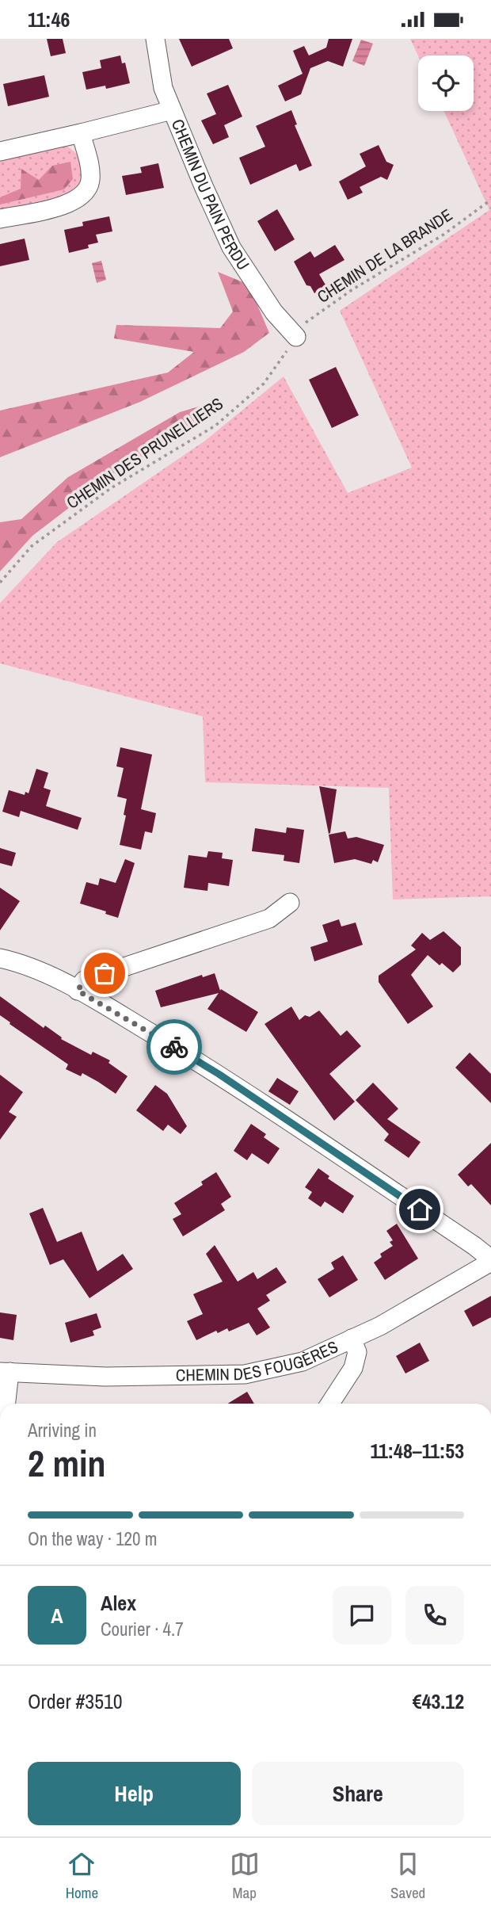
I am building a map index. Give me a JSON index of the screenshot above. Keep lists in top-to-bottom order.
{
  "streets": {
    "street": ["CHEMIN DU PAIN PERDU", "CHEMIN DES FOUGÈRES"],
    "path": ["CHEMIN DE LA BRANDE", "CHEMIN DES PRUNELLIERS"]
  },
  "crossings": [
    ["CHEMIN DU PAIN PERDU", "CHEMIN DE LA BRANDE"],
    ["CHEMIN DU PAIN PERDU", "CHEMIN DES PRUNELLIERS"],
    ["CHEMIN DE LA BRANDE", "CHEMIN DES PRUNELLIERS"]
  ],
  "page": {
    "status": "11:46",
    "heading": ["2 min", "Arriving in", "11:48–11:53"],
    "panel": [
      "Alex",
      "Courier · 4.7",
      "Order #3510",
      "€43.12"
    ],
    "bar": "On the way · 120 m",
    "round": "A",
    "buttons": ["Help", "Share"],
    "tabs": ["Home", "Map", "Saved"]
  }
}
